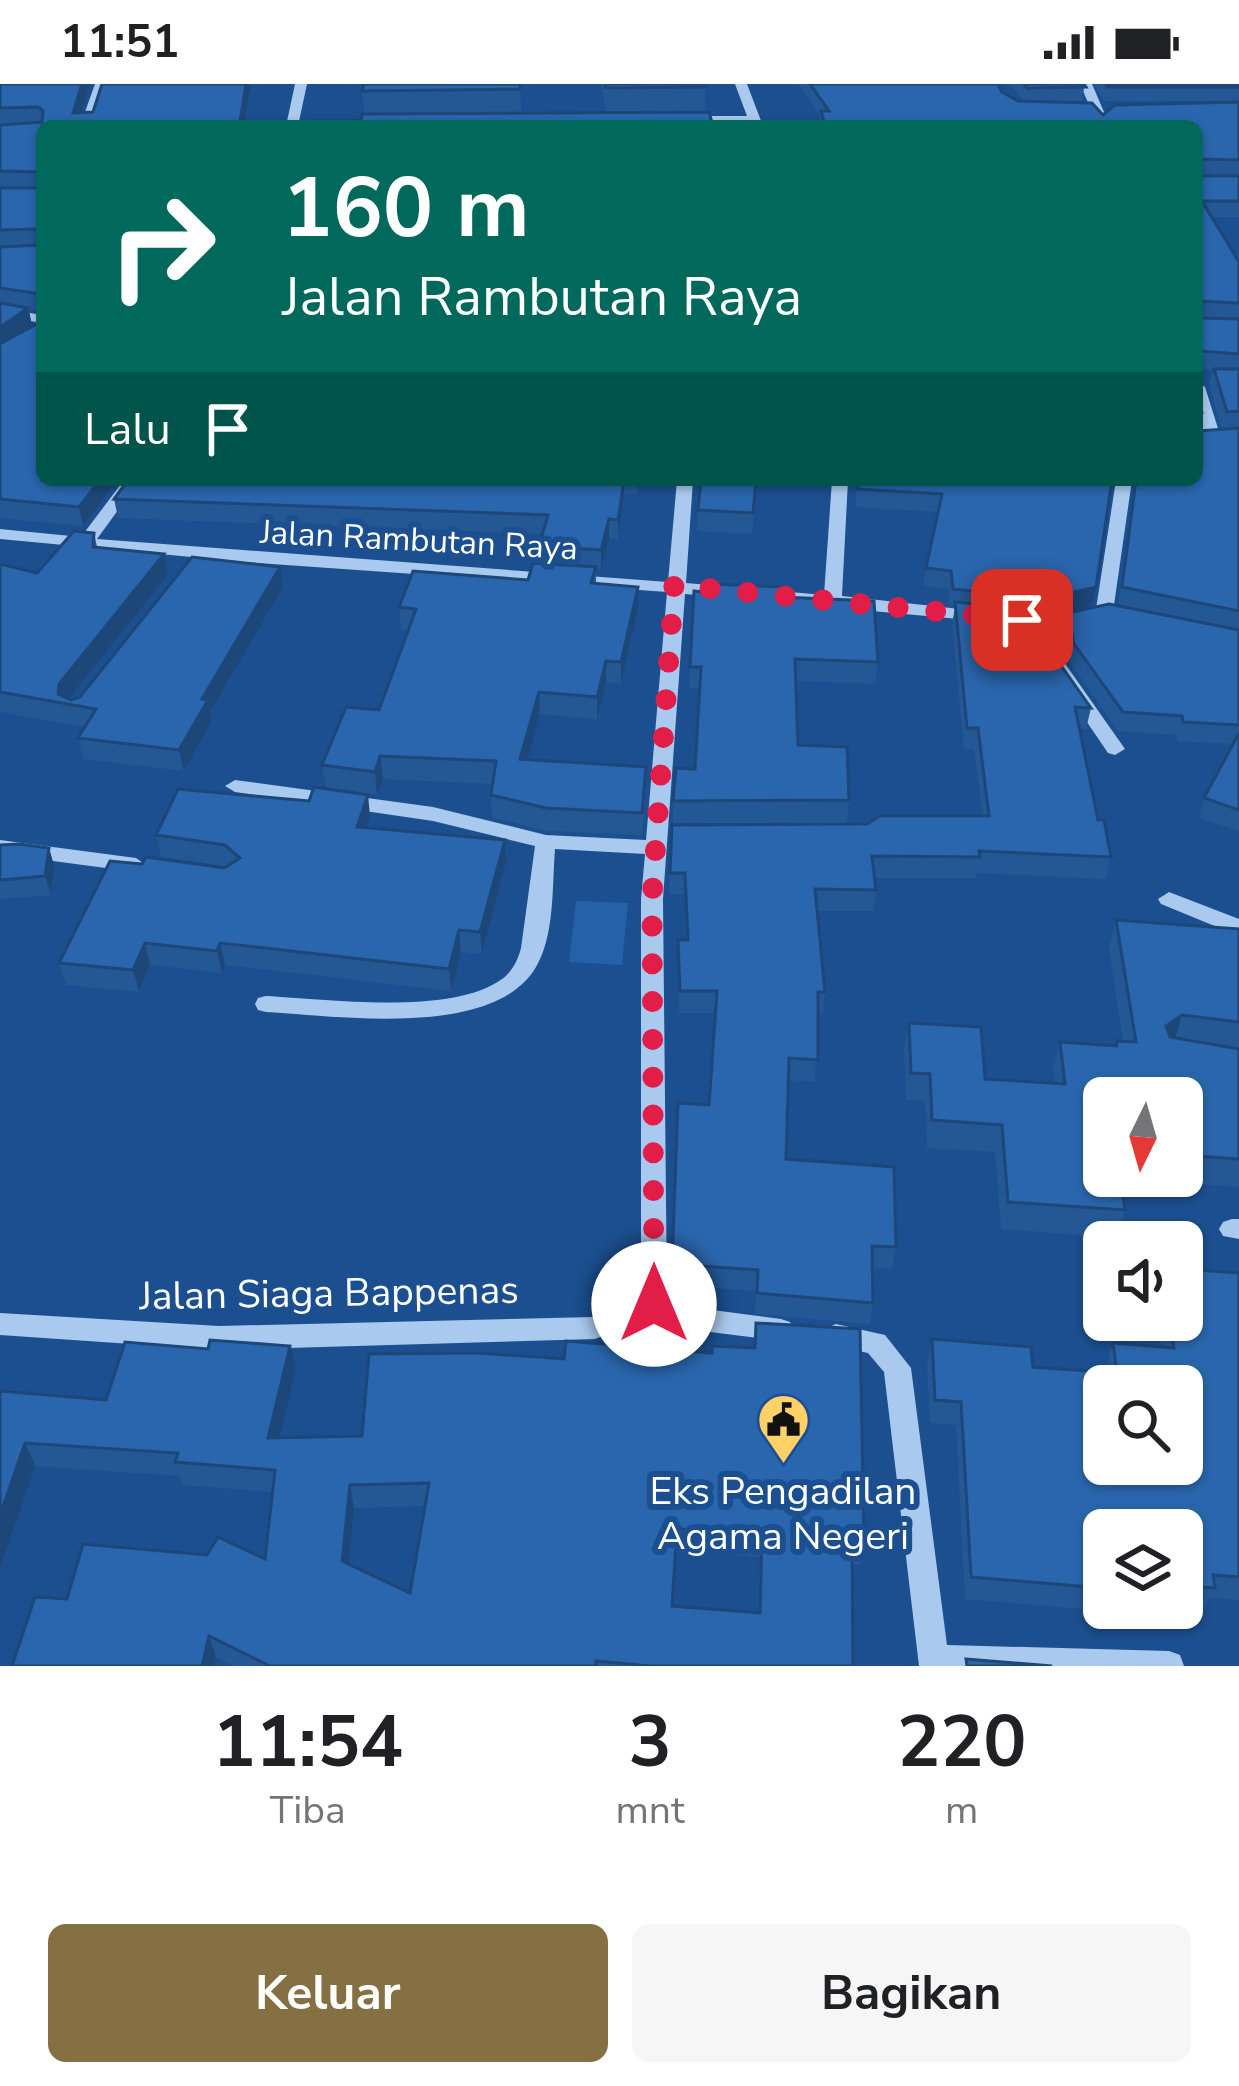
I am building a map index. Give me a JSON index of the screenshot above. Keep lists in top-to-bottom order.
{
  "streets": {
    "street": ["Jalan Rambutan Raya", "Jalan Siaga Bappenas"]
  },
  "places": {
    "public building": ["Eks Pengadilan Agama Negeri"]
  },
  "north": "bottom",
  "page": {
    "status": "11:51",
    "turn": ["160 m", "Jalan Rambutan Raya"],
    "then": "Lalu",
    "eta": [
      "11:54",
      "Tiba",
      "3",
      "mnt",
      "220",
      "m"
    ],
    "buttons": ["Keluar", "Bagikan"]
  }
}
